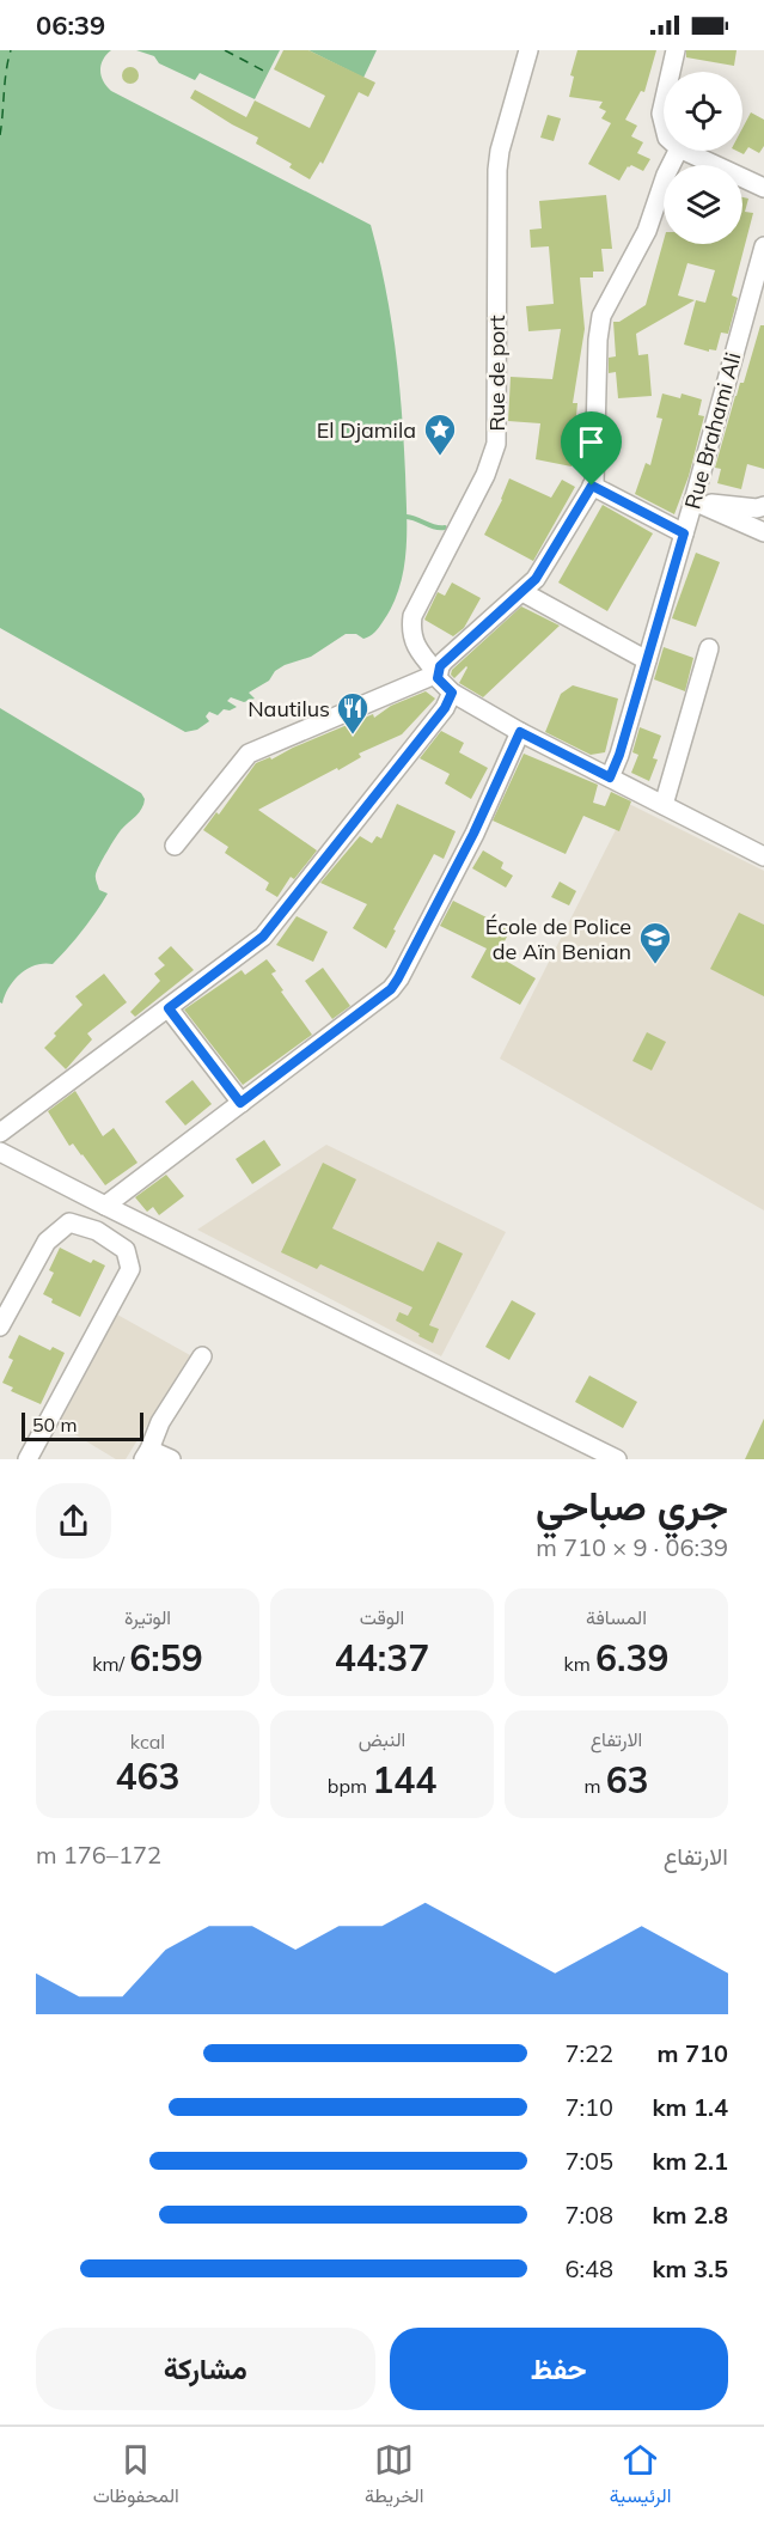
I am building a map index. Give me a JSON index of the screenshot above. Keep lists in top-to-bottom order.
{
  "streets": {
    "street": ["Rue de port", "Rue Brahami Ali"]
  },
  "places": {
    "place": ["El Djamila"],
    "restaurant": ["Nautilus"],
    "school or university": ["École de Police de Aïn Benian"]
  },
  "scale_bar": "50 m",
  "page": {
    "status": "06:39",
    "scale": "50 m",
    "heading": ["جري صباحي", "06:39 · 9 × 710 m"],
    "stats": [
      ["المسافة", "6.39 km"],
      ["الوقت", "44:37"],
      ["الوتيرة", "6:59 /km"],
      ["الارتفاع", "63 m"],
      ["النبض", "144 bpm"],
      ["kcal", "463"]
    ],
    "chart": ["الارتفاع", "172–176 m"],
    "list": [
      {
        "name": "710 m",
        "note": "7:22"
      },
      {
        "name": "1.4 km",
        "note": "7:10"
      },
      {
        "name": "2.1 km",
        "note": "7:05"
      },
      {
        "name": "2.8 km",
        "note": "7:08"
      },
      {
        "name": "3.5 km",
        "note": "6:48"
      }
    ],
    "buttons": ["حفظ", "مشاركة"],
    "tabs": ["الرئيسية", "الخريطة", "المحفوظات"]
  }
}
